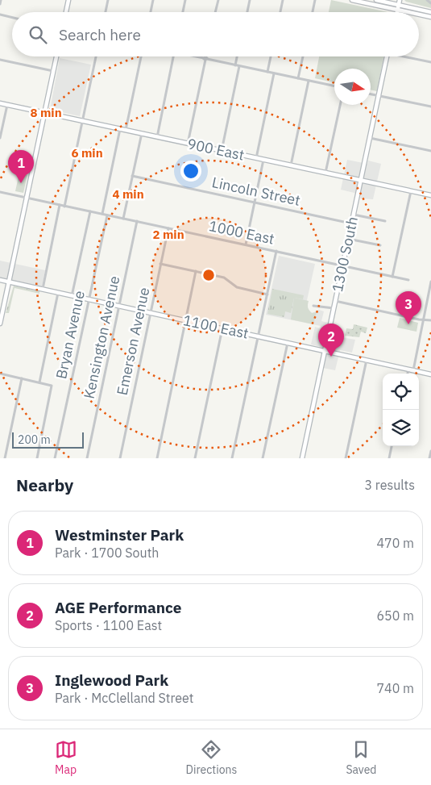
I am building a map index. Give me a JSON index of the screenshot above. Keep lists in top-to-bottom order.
{
  "streets": {
    "street": [
      "900 East",
      "Lincoln Street",
      "1000 East",
      "1300 South",
      "1100 East",
      "Bryan Avenue",
      "Kensington Avenue",
      "Emerson Avenue"
    ]
  },
  "crossings": [
    ["900 East", "1300 South"],
    ["Lincoln Street", "1300 South"],
    ["1000 East", "1300 South"],
    ["1000 East", "Bryan Avenue"],
    ["1000 East", "Kensington Avenue"],
    ["1000 East", "Emerson Avenue"],
    ["1300 South", "1100 East"],
    ["1100 East", "Bryan Avenue"],
    ["1100 East", "Kensington Avenue"],
    ["1100 East", "Emerson Avenue"]
  ],
  "scale_bar": "200 m",
  "north": "right",
  "page": {
    "search": "Search here",
    "pins": ["1", "3", "2"],
    "scale": "200 m",
    "heading": ["Nearby", "3 results"],
    "list": [
      {
        "mark": "1",
        "name": "Westminster Park",
        "note": "Park · 1700 South",
        "value": "470 m"
      },
      {
        "mark": "2",
        "name": "AGE Performance",
        "note": "Sports · 1100 East",
        "value": "650 m"
      },
      {
        "mark": "3",
        "name": "Inglewood Park",
        "note": "Park · McClelland Street",
        "value": "740 m"
      }
    ],
    "nav": ["Map", "Directions", "Saved"]
  },
  "rings": [
    "8 min",
    "6 min",
    "4 min",
    "2 min"
  ]
}
